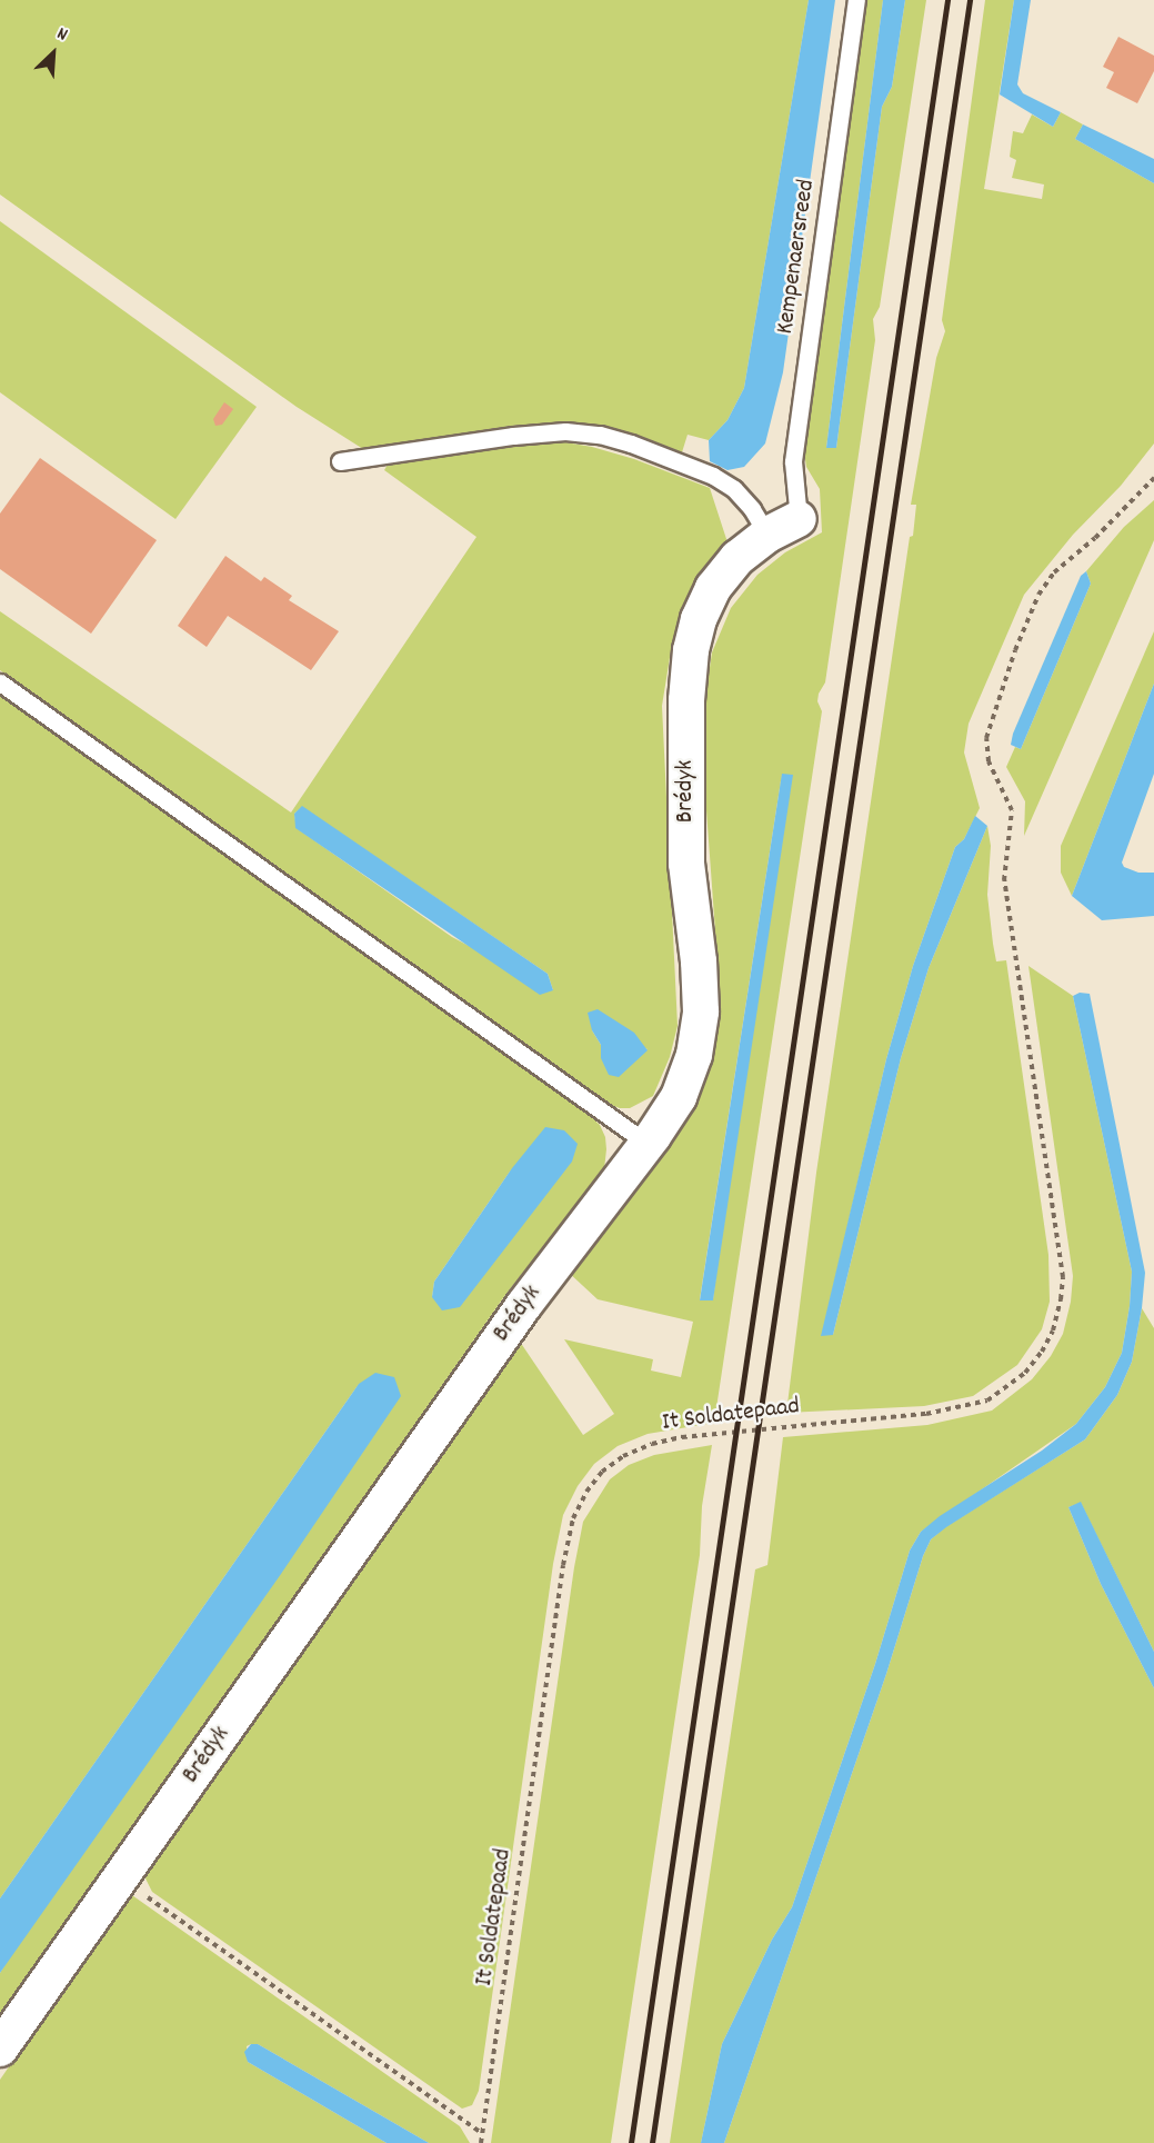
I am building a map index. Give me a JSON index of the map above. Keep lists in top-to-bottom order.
{
  "streets": {
    "street": ["Brédyk"],
    "lane": ["Kempenaersreed"],
    "path": ["It Soldatepaad"]
  },
  "crossings": [
    ["Kempenaersreed", "Brédyk"]
  ],
  "north": "top right"
}
